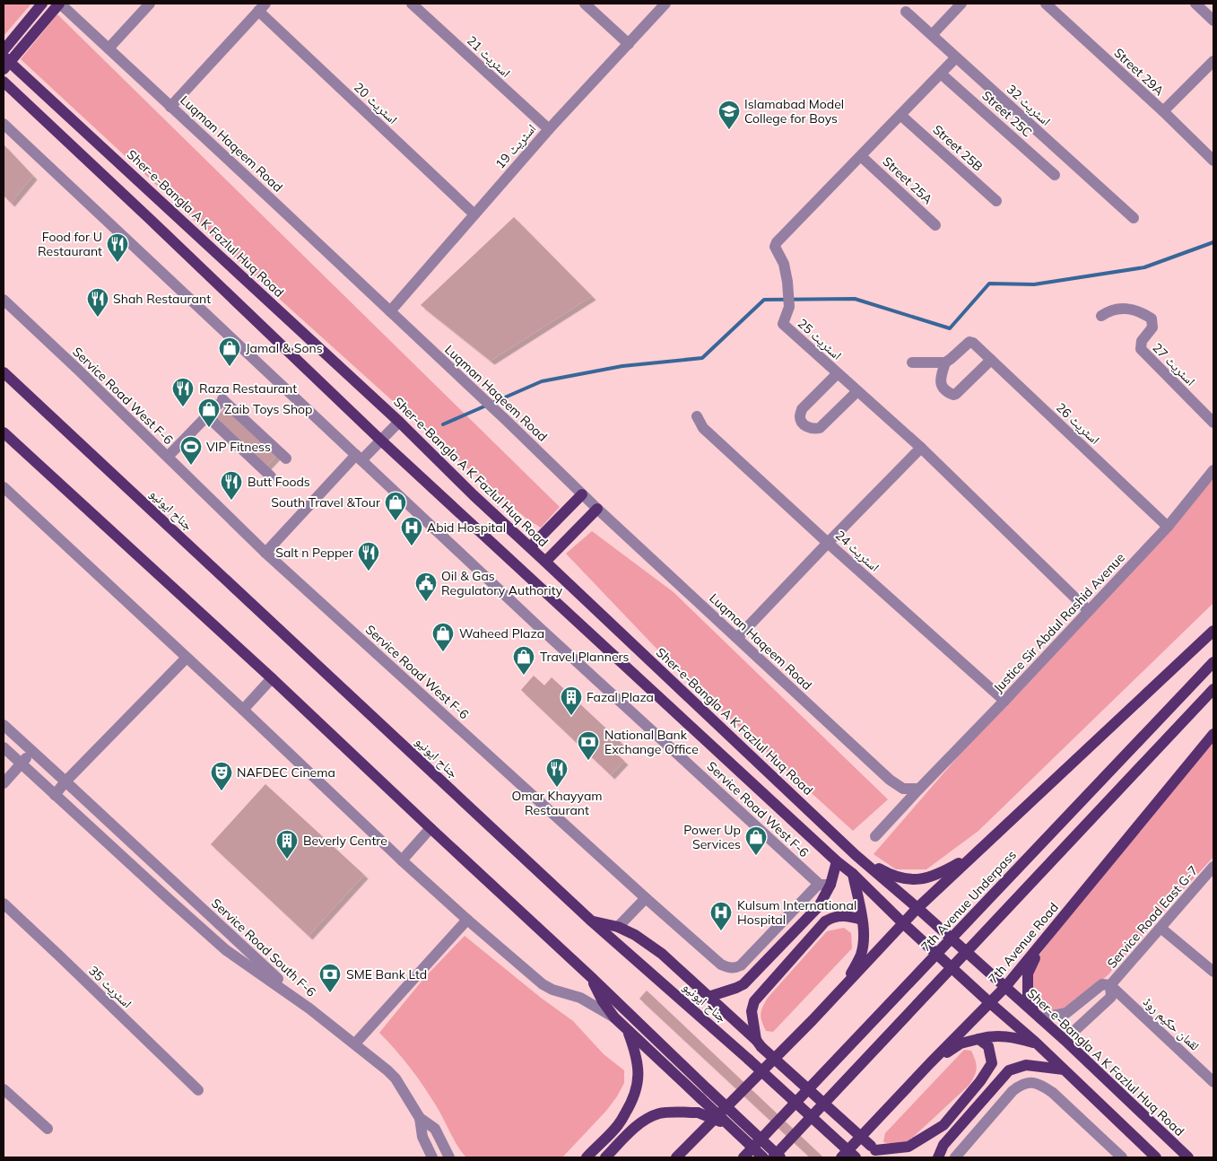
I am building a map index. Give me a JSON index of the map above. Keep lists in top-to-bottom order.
{
  "streets": {
    "main road": [
      "Sher-e-Bangla A K Fazlul Huq Road",
      "جناح ایونیو",
      "7th Avenue Underpass",
      "7th Avenue Road"
    ],
    "street": [
      "اسٹریٹ 21",
      "Street 29A",
      "اسٹریٹ 20",
      "اسٹریٹ 32",
      "Street 25C",
      "Luqman Haqeem Road",
      "اسٹریٹ 19",
      "Street 25B",
      "Street 25A",
      "اسٹریٹ 25",
      "اسٹریٹ 27",
      "Service Road West F-6",
      "اسٹریٹ 26",
      "اسٹریٹ 24",
      "Justice Sir Abdul Rashid Avenue",
      "Service Road East G-7",
      "Service Road South F-6",
      "اسٹریٹ 35",
      "لقمان حکیم روڈ"
    ]
  },
  "crossings": [
    ["اسٹریٹ 21", "اسٹریٹ 19"],
    ["اسٹریٹ 20", "اسٹریٹ 19"],
    ["اسٹریٹ 32", "اسٹریٹ 25"],
    ["Street 25C", "اسٹریٹ 25"],
    ["Luqman Haqeem Road", "اسٹریٹ 19"],
    ["Luqman Haqeem Road", "Justice Sir Abdul Rashid Avenue"],
    ["Street 25B", "اسٹریٹ 25"],
    ["Street 25A", "اسٹریٹ 25"],
    ["Sher-e-Bangla A K Fazlul Huq Road", "7th Avenue Road"],
    ["اسٹریٹ 25", "Justice Sir Abdul Rashid Avenue"],
    ["اسٹریٹ 26", "Justice Sir Abdul Rashid Avenue"],
    ["اسٹریٹ 24", "Justice Sir Abdul Rashid Avenue"],
    ["Service Road East G-7", "لقمان حکیم روڈ"]
  ],
  "places": {
    "school or university": ["Islamabad Model College for Boys"],
    "restaurant": [
      "Food for U Restaurant",
      "Shah Restaurant",
      "Raza Restaurant",
      "Butt Foods",
      "Salt n Pepper",
      "Omar Khayyam Restaurant"
    ],
    "shop": [
      "Jamal & Sons",
      "Zaib Toys Shop",
      "South Travel &Tour",
      "Waheed Plaza",
      "Travel Planners",
      "Power Up Services"
    ],
    "sports": ["VIP Fitness"],
    "hospital": ["Abid Hospital", "Kulsum International Hospital"],
    "public building": ["Oil & Gas Regulatory Authority"],
    "building": ["Fazal Plaza", "Beverly Centre"],
    "bank": ["National Bank Exchange Office", "SME Bank Ltd"],
    "theatre": ["NAFDEC Cinema"]
  }
}
